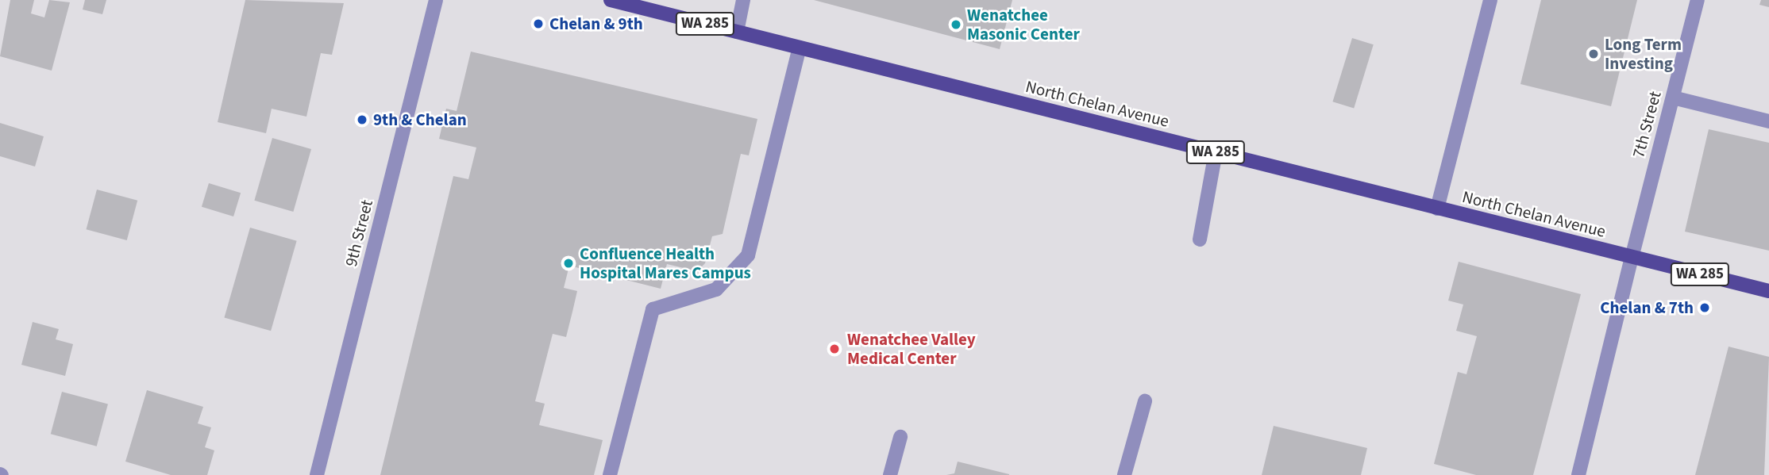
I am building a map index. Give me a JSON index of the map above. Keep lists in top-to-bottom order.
{
  "streets": {
    "main road": ["WA 285", "North Chelan Avenue"],
    "street": ["7th Street", "9th Street"]
  },
  "crossings": [
    ["North Chelan Avenue", "7th Street"]
  ],
  "places": [
    "Chelan & 9th",
    "Wenatchee Masonic Center",
    "Long Term Investing",
    "9th & Chelan",
    "Confluence Health Hospital Mares Campus",
    "Chelan & 7th",
    "Wenatchee Valley Medical Center"
  ]
}
